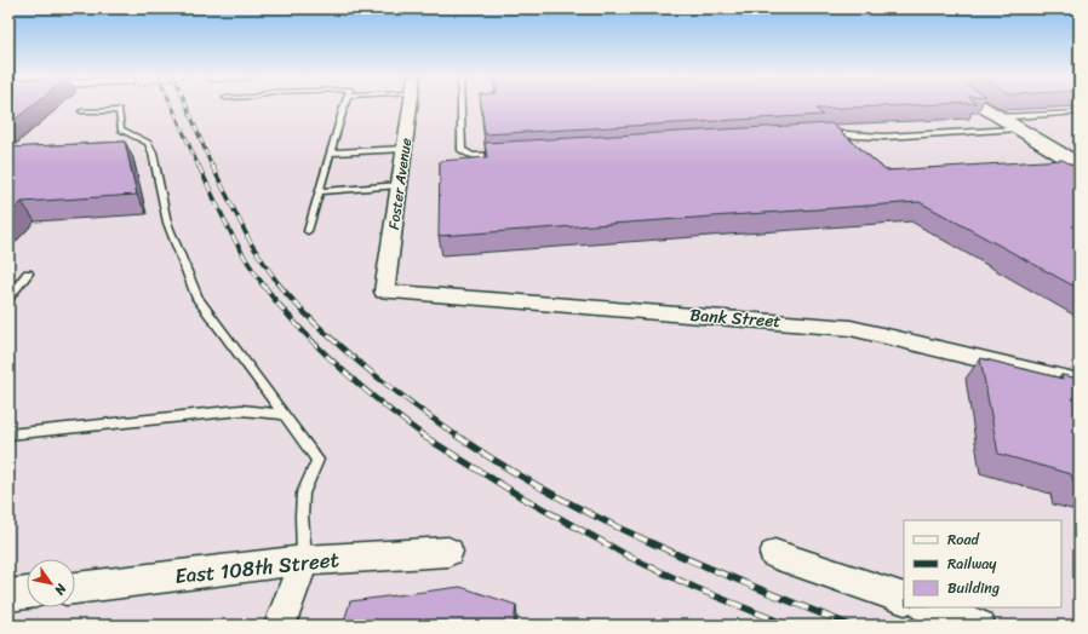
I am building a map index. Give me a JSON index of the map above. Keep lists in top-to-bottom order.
{
  "streets": {
    "street": ["Foster Avenue", "Bank Street", "East 108th Street"]
  },
  "crossings": [
    ["Foster Avenue", "Bank Street"]
  ],
  "legend": ["Road", "Railway", "Building"],
  "north": "bottom right"
}
